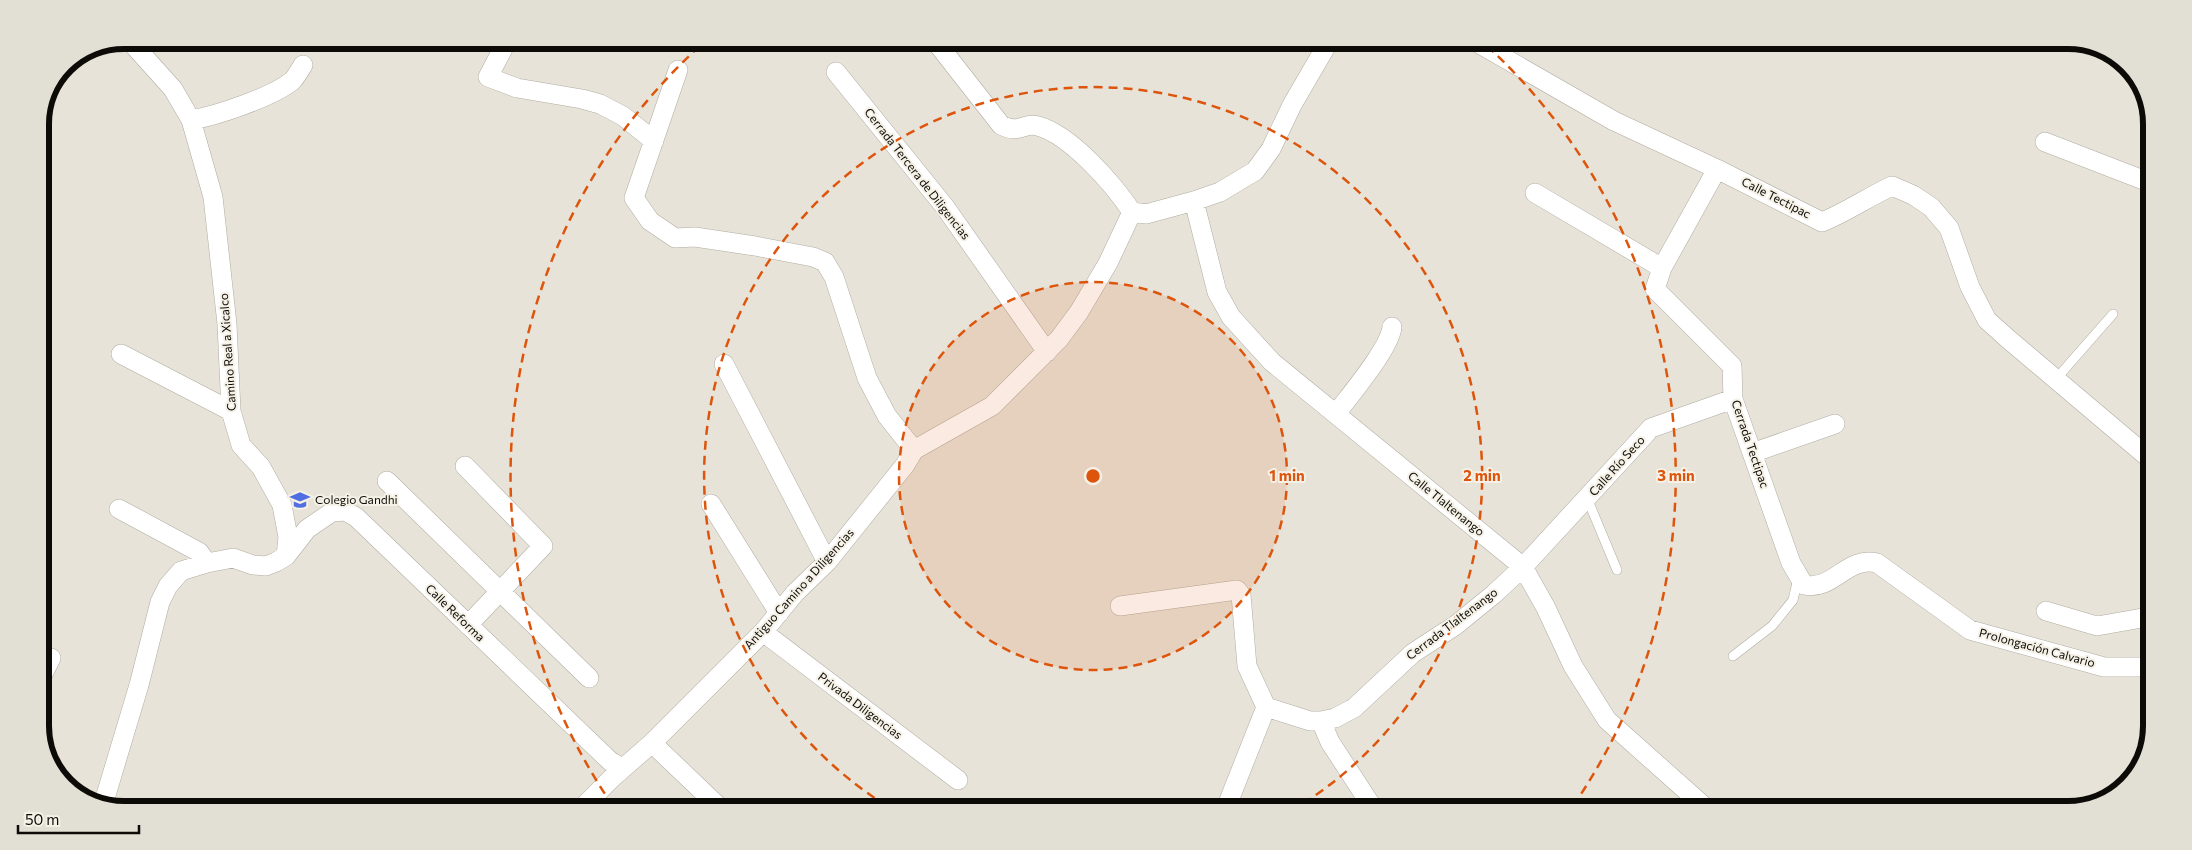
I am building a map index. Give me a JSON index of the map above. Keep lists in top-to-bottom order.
{
  "streets": {
    "street": [
      "Cerrada Tercera de Diligencias",
      "Calle Tectipac",
      "Camino Real a Xicalco",
      "Cerrada Tectipac",
      "Calle Río Seco",
      "Calle Tlaltenango",
      "Antiguo Camino a Diligencias",
      "Calle Reforma",
      "Cerrada Tlaltenango",
      "Prolongación Calvario",
      "Privada Diligencias"
    ]
  },
  "crossings": [
    ["Cerrada Tercera de Diligencias", "Antiguo Camino a Diligencias"],
    ["Calle Tectipac", "Cerrada Tectipac"],
    ["Camino Real a Xicalco", "Calle Reforma"],
    ["Cerrada Tectipac", "Calle Río Seco"],
    ["Cerrada Tectipac", "Prolongación Calvario"],
    ["Calle Río Seco", "Calle Tlaltenango"],
    ["Calle Río Seco", "Cerrada Tlaltenango"],
    ["Calle Tlaltenango", "Cerrada Tlaltenango"],
    ["Antiguo Camino a Diligencias", "Calle Reforma"],
    ["Antiguo Camino a Diligencias", "Privada Diligencias"]
  ],
  "places": {
    "school or university": ["Colegio Gandhi"]
  },
  "scale_bar": "50 m",
  "rings": ["1 min", "2 min", "3 min"]
}
